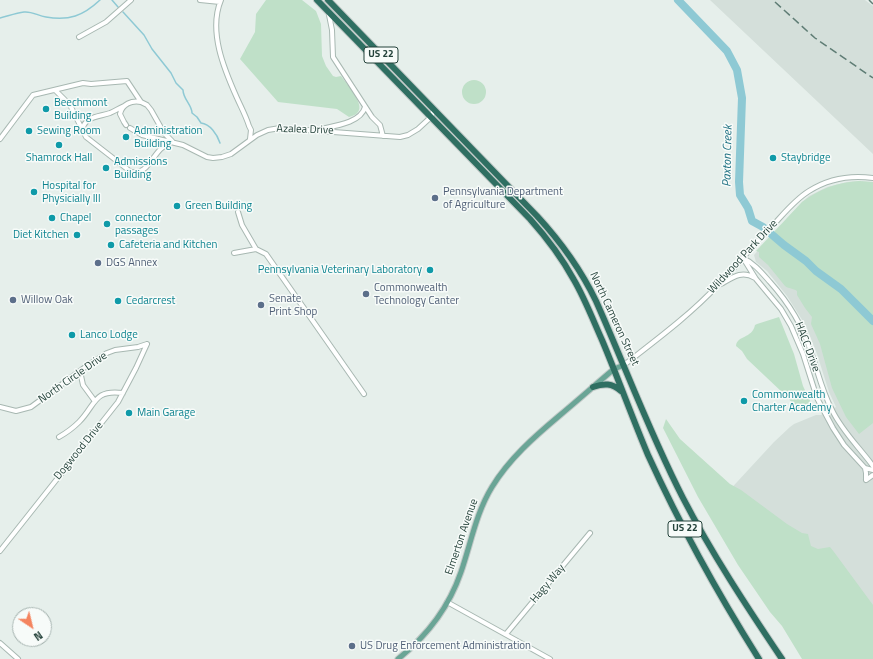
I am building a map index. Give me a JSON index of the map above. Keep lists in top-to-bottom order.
{
  "streets": {
    "highway": ["US 22", "North Cameron Street"],
    "main road": ["Elmerton Avenue"],
    "street": [
      "Azalea Drive",
      "Wildwood Park Drive",
      "HACC Drive",
      "North Circle Drive",
      "Dogwood Drive",
      "Hagy Way"
    ]
  },
  "crossings": [
    ["Azalea Drive", "North Cameron Street"],
    ["Wildwood Park Drive", "North Cameron Street"],
    ["Wildwood Park Drive", "HACC Drive"],
    ["Wildwood Park Drive", "Elmerton Avenue"],
    ["North Cameron Street", "Elmerton Avenue"],
    ["North Circle Drive", "Dogwood Drive"]
  ],
  "water": ["Paxton Creek"],
  "places": [
    "Beechmont Building",
    "Sewing Room",
    "Administration Building",
    "Shamrock Hall",
    "Staybridge",
    "Admissions Building",
    "Hospital for Physicially Ill",
    "Pennsylvania Department of Agriculture",
    "Green Building",
    "Chapel",
    "connector passages",
    "Diet Kitchen",
    "Cafeteria and Kitchen",
    "DGS Annex",
    "Pennsylvania Veterinary Laboratory",
    "Commonwealth Technology Canter",
    "Willow Oak",
    "Cedarcrest",
    "Senate Print Shop",
    "Lanco Lodge",
    "Commonwealth Charter Academy",
    "Main Garage",
    "US Drug Enforcement Administration"
  ],
  "north": "bottom right"
}
